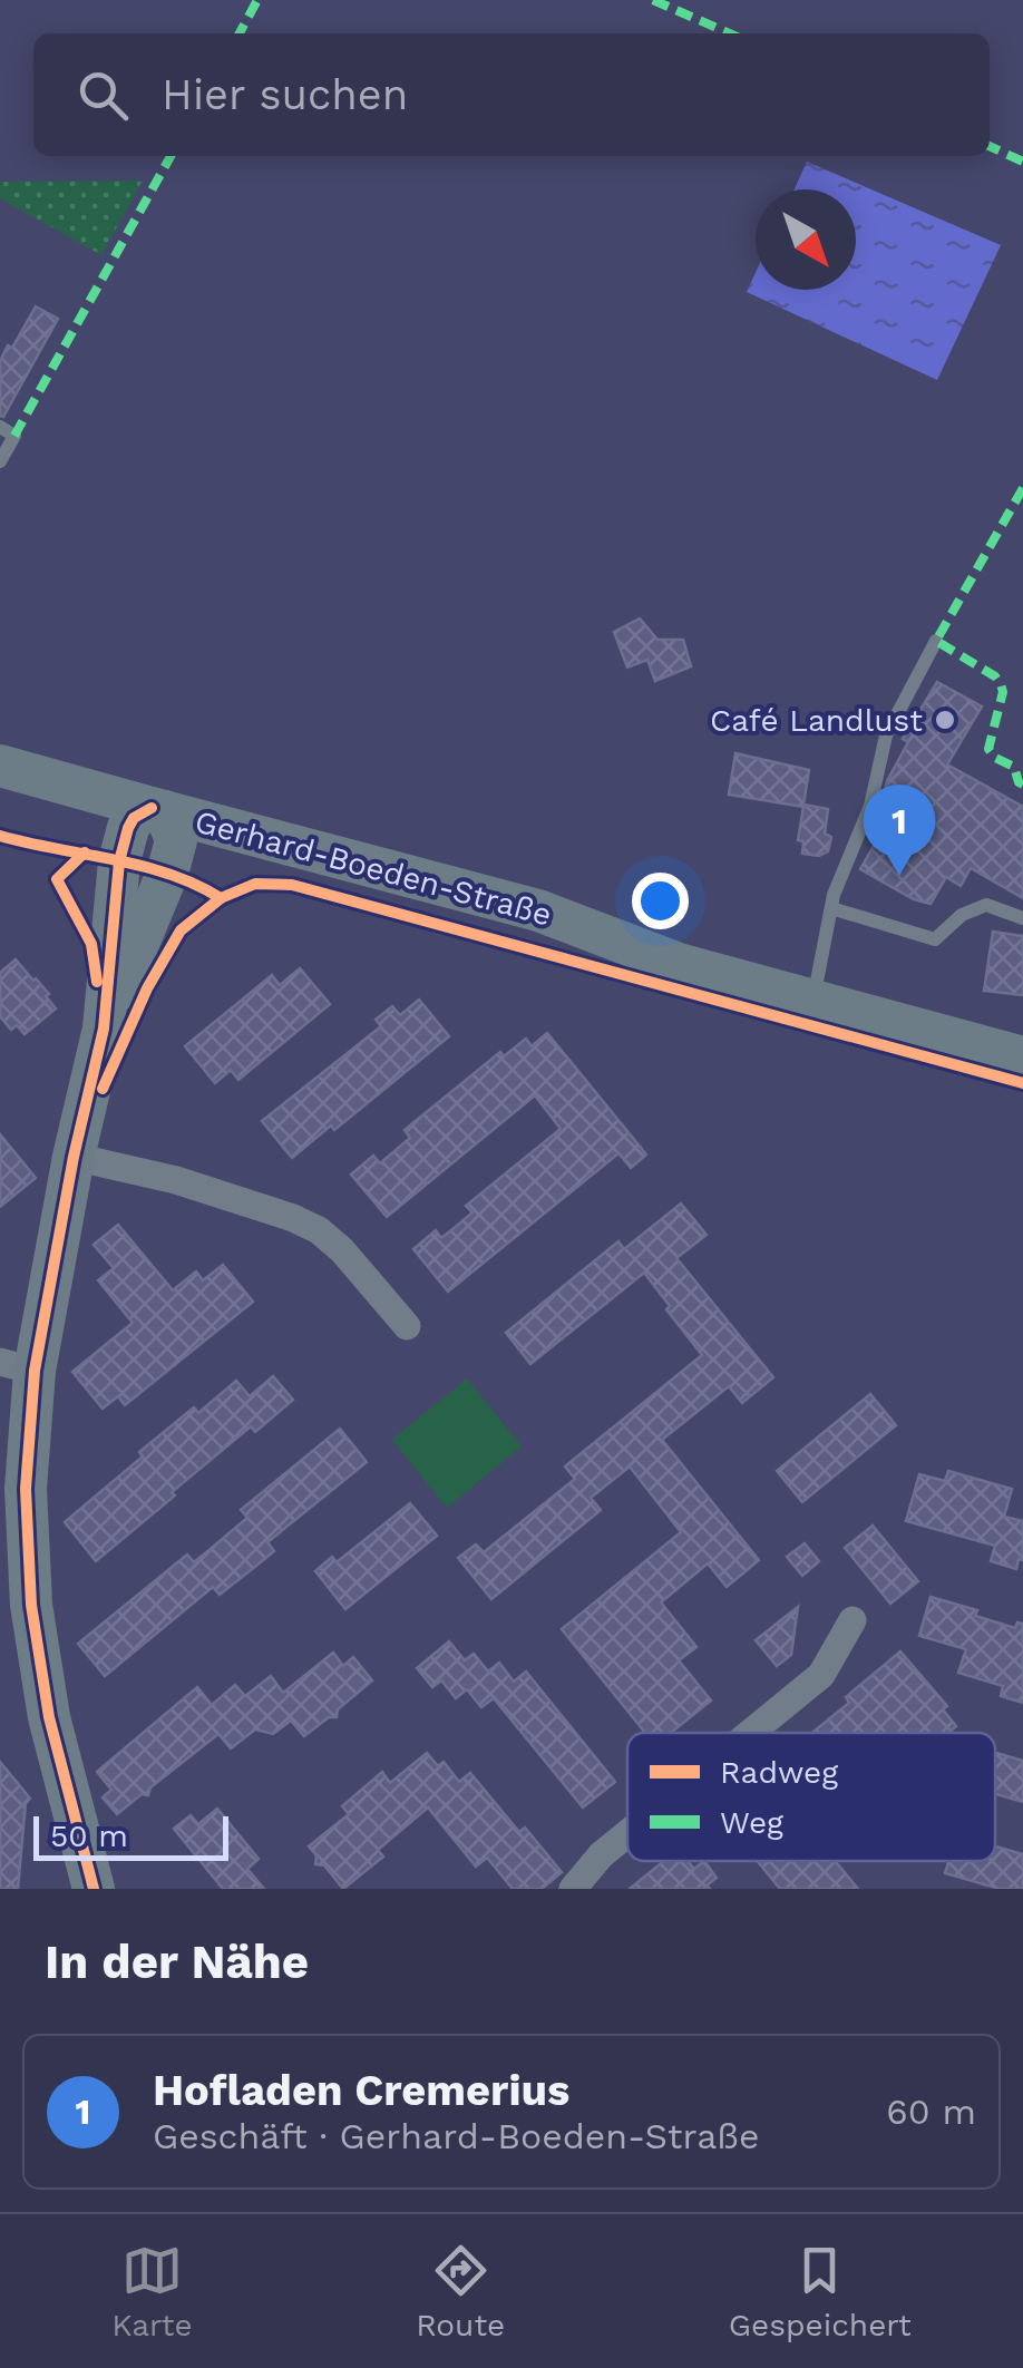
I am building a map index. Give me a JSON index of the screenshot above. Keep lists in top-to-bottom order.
{
  "streets": {
    "main road": ["Gerhard-Boeden-Straße"]
  },
  "places": ["Café Landlust"],
  "legend": ["Radweg", "Weg"],
  "scale_bar": "50 m",
  "north": "bottom right",
  "page": {
    "search": "Hier suchen",
    "pins": "1",
    "scale": "50 m",
    "heading": "In der Nähe",
    "list": [
      {
        "mark": "1",
        "name": "Hofladen Cremerius",
        "note": "Geschäft · Gerhard-Boeden-Straße",
        "value": "60 m"
      }
    ],
    "nav": ["Karte", "Route", "Gespeichert"]
  }
}
